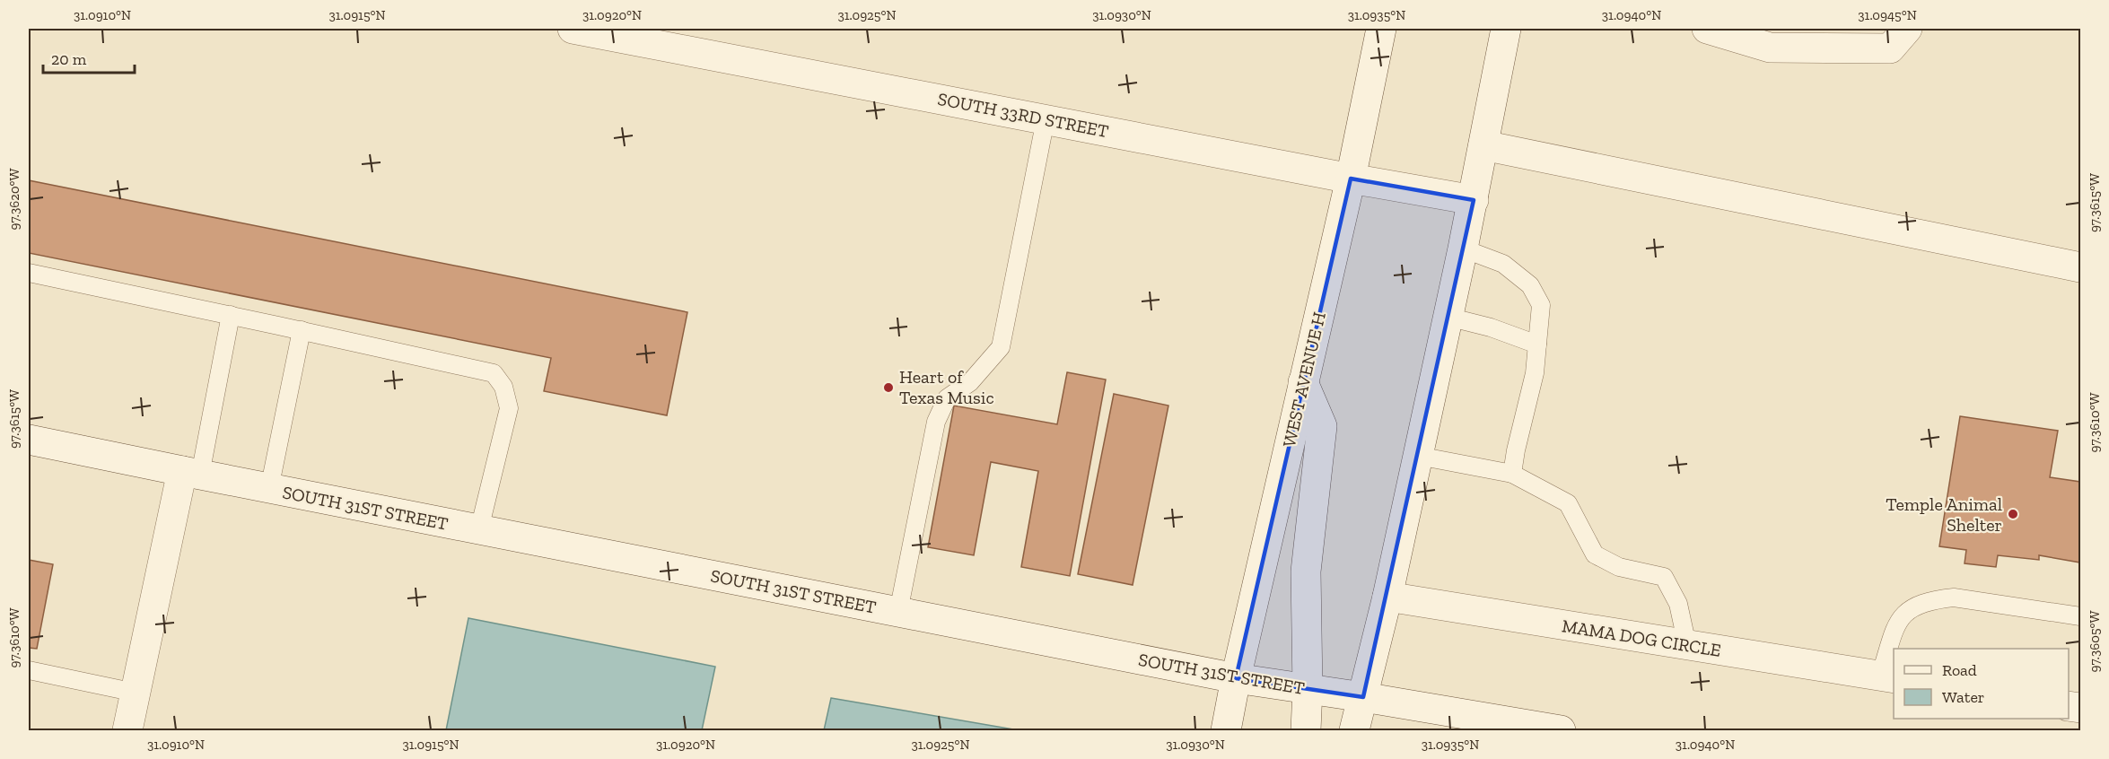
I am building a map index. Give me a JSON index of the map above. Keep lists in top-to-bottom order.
{
  "streets": {
    "main road": [
      "SOUTH 33RD STREET",
      "WEST AVENUE H",
      "SOUTH 31ST STREET",
      "MAMA DOG CIRCLE"
    ]
  },
  "crossings": [
    ["SOUTH 33RD STREET", "WEST AVENUE H"],
    ["WEST AVENUE H", "SOUTH 31ST STREET"]
  ],
  "places": ["Heart of Texas Music", "Temple Animal Shelter"],
  "legend": ["Road", "Water"],
  "scale_bar": "20 m",
  "coordinates": [
    "31.0910°N",
    "31.0915°N",
    "31.0920°N",
    "31.0925°N",
    "31.0930°N",
    "31.0935°N",
    "31.0940°N",
    "31.0945°N",
    "97.3620°W",
    "97.3615°W",
    "97.3610°W",
    "97.3605°W"
  ]
}
